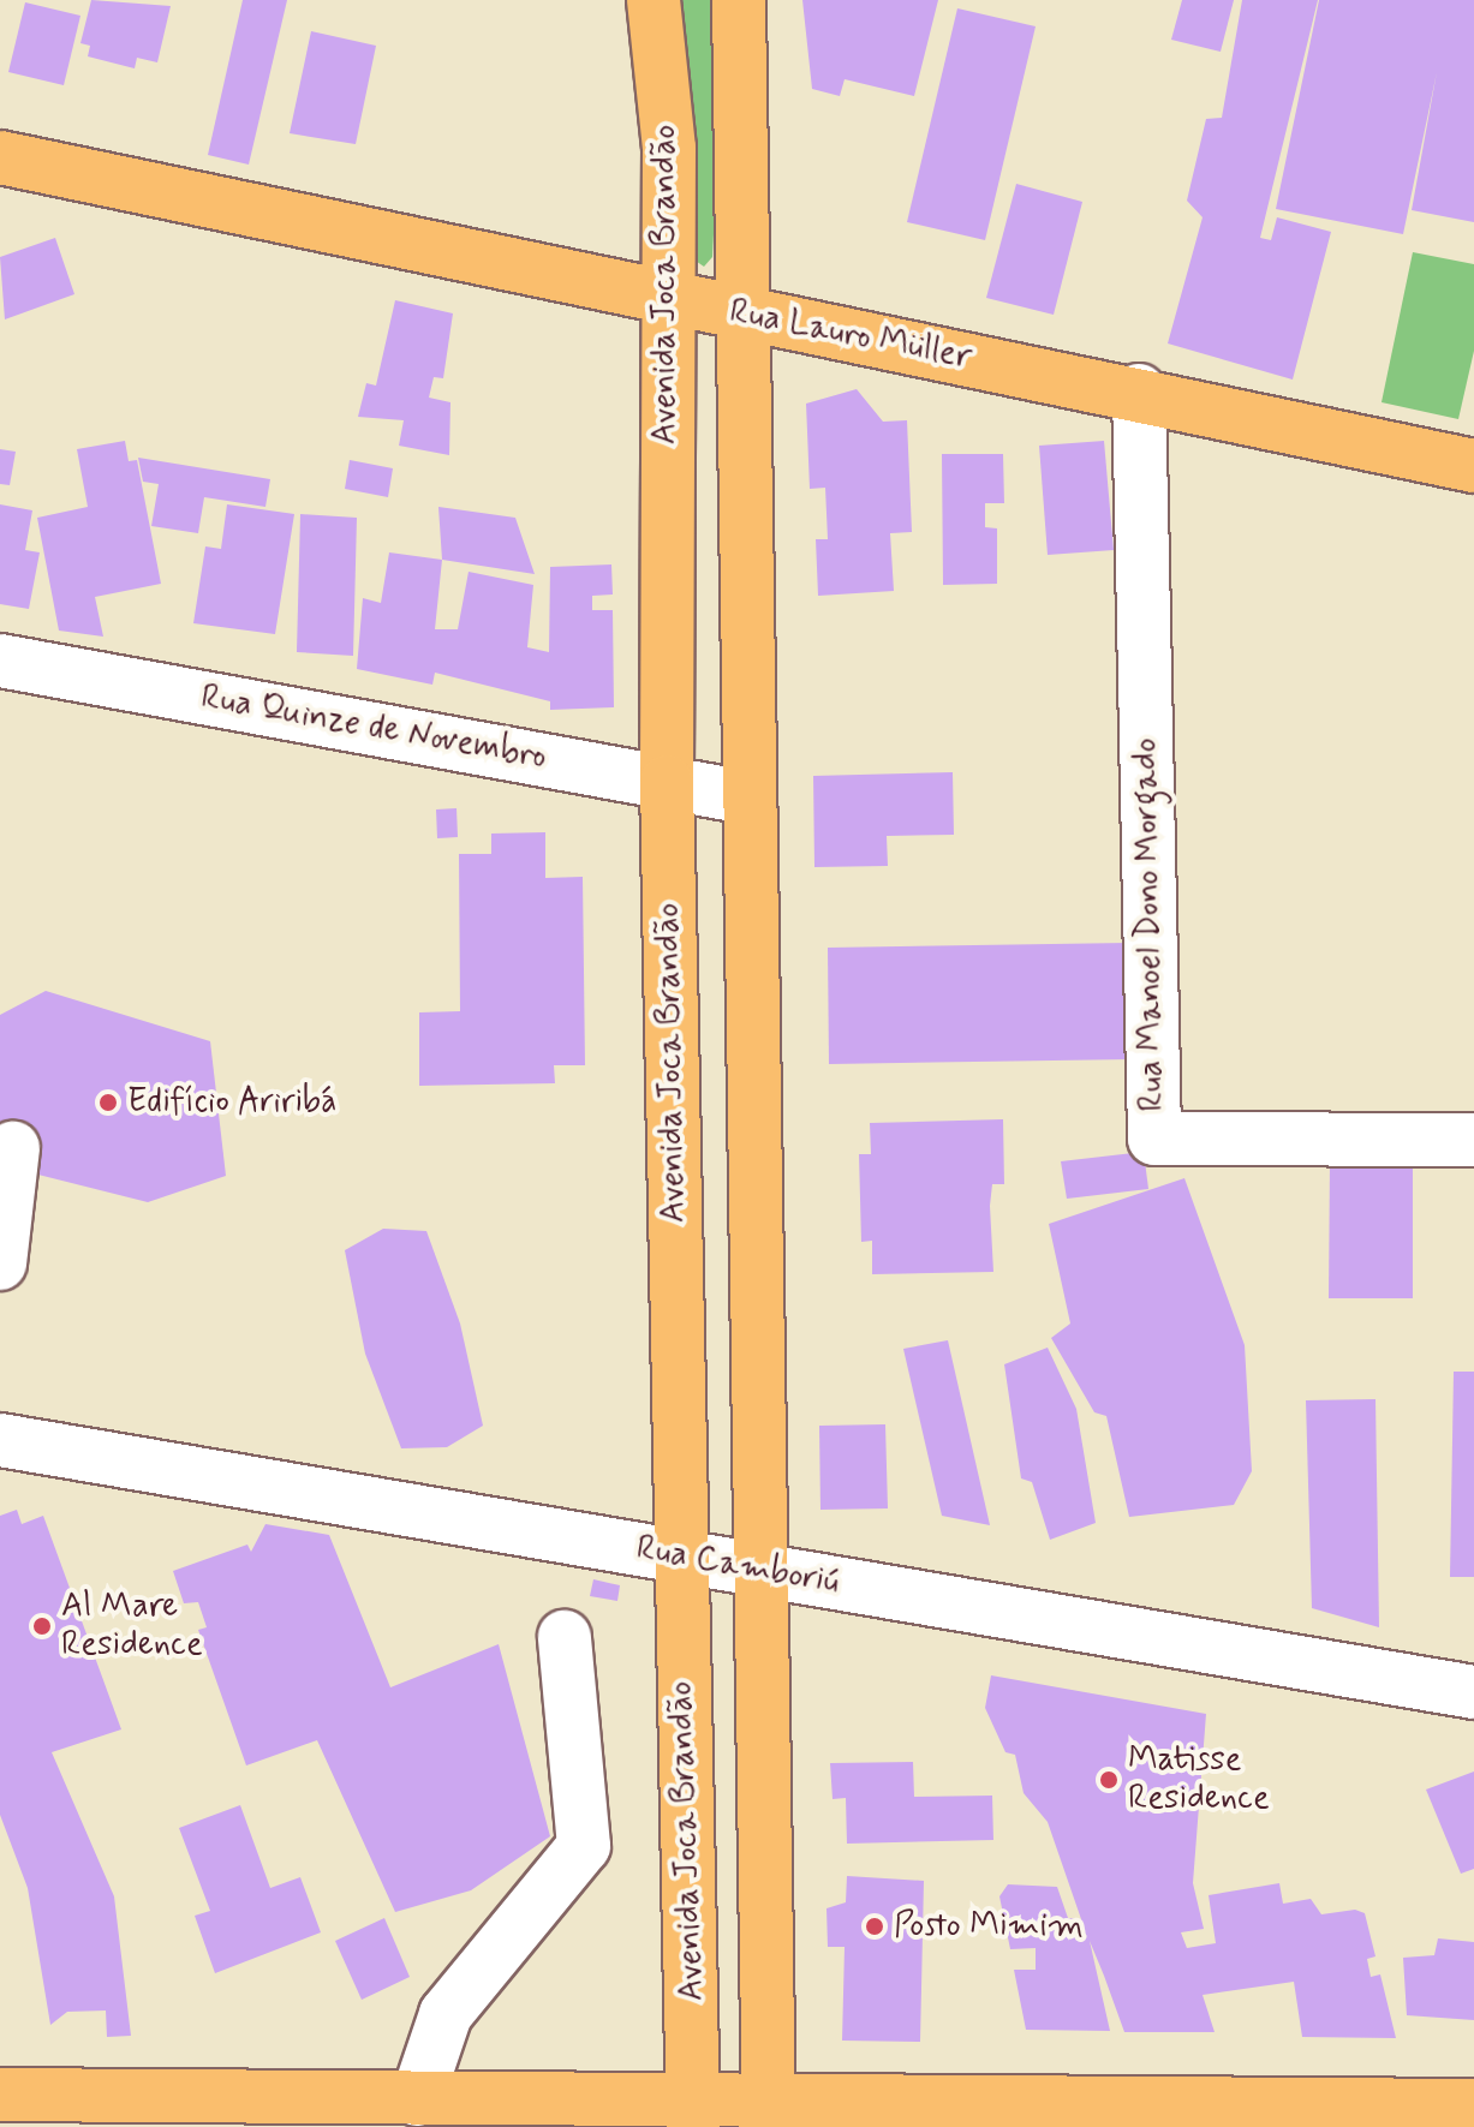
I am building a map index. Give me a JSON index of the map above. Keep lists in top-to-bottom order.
{
  "streets": {
    "main road": ["Avenida Joca Brandão", "Rua Lauro Müller"],
    "street": ["Rua Quinze de Novembro", "Rua Manoel Dono Morgado", "Rua Camboriú"]
  },
  "crossings": [
    ["Avenida Joca Brandão", "Rua Lauro Müller"],
    ["Avenida Joca Brandão", "Rua Quinze de Novembro"],
    ["Avenida Joca Brandão", "Rua Camboriú"],
    ["Rua Lauro Müller", "Rua Manoel Dono Morgado"]
  ],
  "places": [
    "Edifício Ariribá",
    "Al Mare Residence",
    "Matisse Residence",
    "Posto Mimim"
  ]
}
